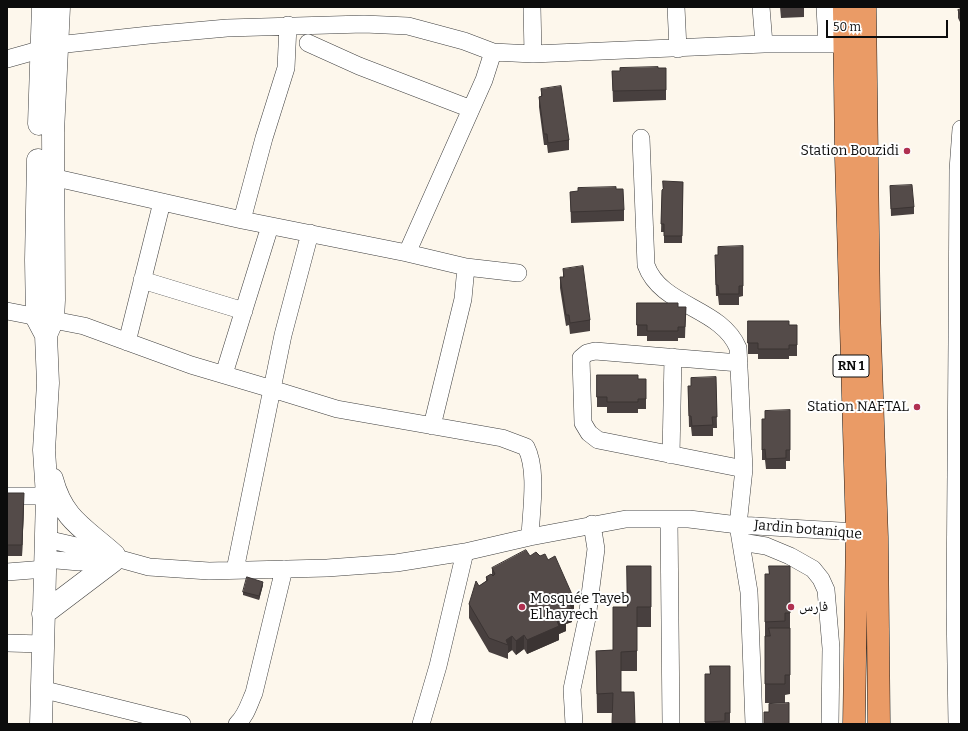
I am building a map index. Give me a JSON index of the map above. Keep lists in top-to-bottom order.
{
  "streets": {
    "highway": ["RN 1"],
    "street": ["Jardin botanique"]
  },
  "crossings": [
    ["RN 1", "Jardin botanique"]
  ],
  "places": [
    "Station Bouzidi",
    "Station NAFTAL",
    "Mosquée Tayeb El hayrech",
    "فارس"
  ],
  "scale_bar": "50 m"
}
